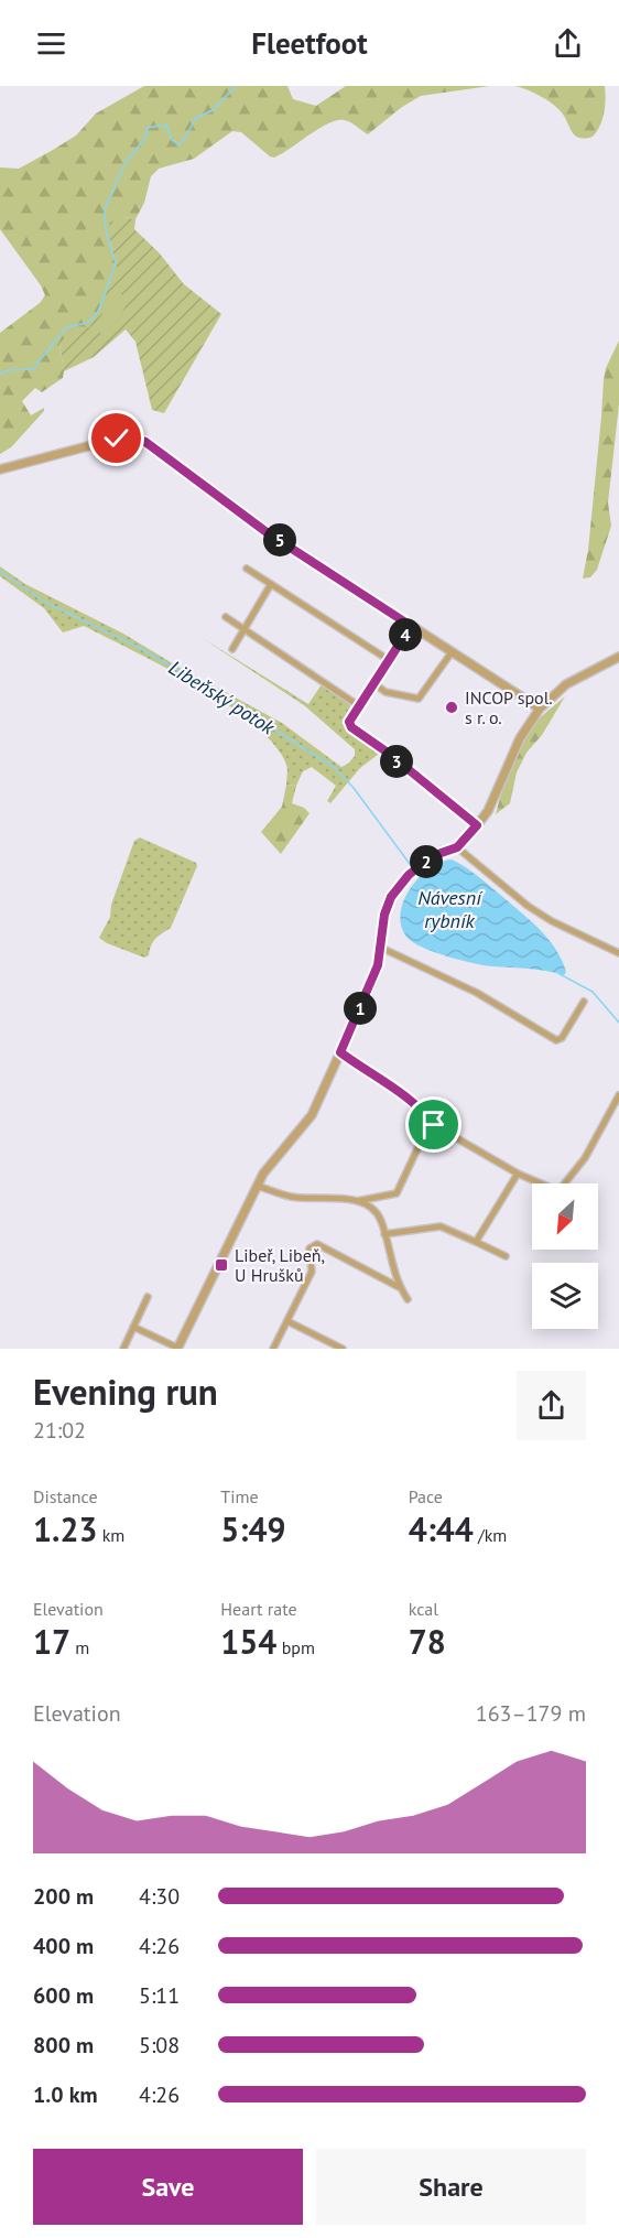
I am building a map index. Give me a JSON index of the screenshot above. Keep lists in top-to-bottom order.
{
  "water": ["Libeňský potok", "Návesní rybník"],
  "places": {
    "other": ["INCOP spol. s r. o."],
    "transit": ["Libeř, Libeň, U Hrušků"]
  },
  "north": "bottom left",
  "page": {
    "header": "Fleetfoot",
    "pins": [
      "5",
      "4",
      "3",
      "2",
      "1"
    ],
    "heading": ["Evening run", "21:02"],
    "stats": [
      ["Distance", "1.23 km"],
      ["Time", "5:49"],
      ["Pace", "4:44 /km"],
      ["Elevation", "17 m"],
      ["Heart rate", "154 bpm"],
      ["kcal", "78"]
    ],
    "chart": ["Elevation", "163–179 m"],
    "list": [
      {
        "name": "200 m",
        "note": "4:30"
      },
      {
        "name": "400 m",
        "note": "4:26"
      },
      {
        "name": "600 m",
        "note": "5:11"
      },
      {
        "name": "800 m",
        "note": "5:08"
      },
      {
        "name": "1.0 km",
        "note": "4:26"
      }
    ],
    "buttons": ["Save", "Share"]
  }
}
